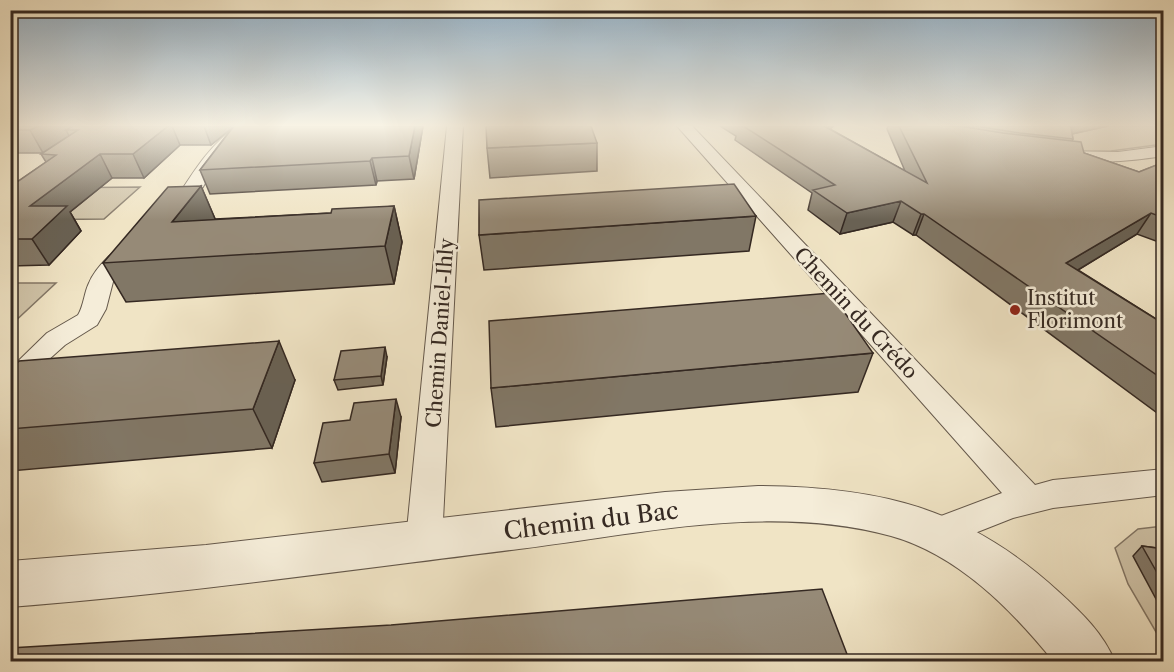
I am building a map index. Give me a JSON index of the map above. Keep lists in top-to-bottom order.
{
  "streets": {
    "street": ["Chemin du Crédo", "Chemin Daniel-Ihly", "Chemin du Bac"]
  },
  "crossings": [
    ["Chemin Daniel-Ihly", "Chemin du Bac"]
  ],
  "places": ["Institut Florimont"]
}
